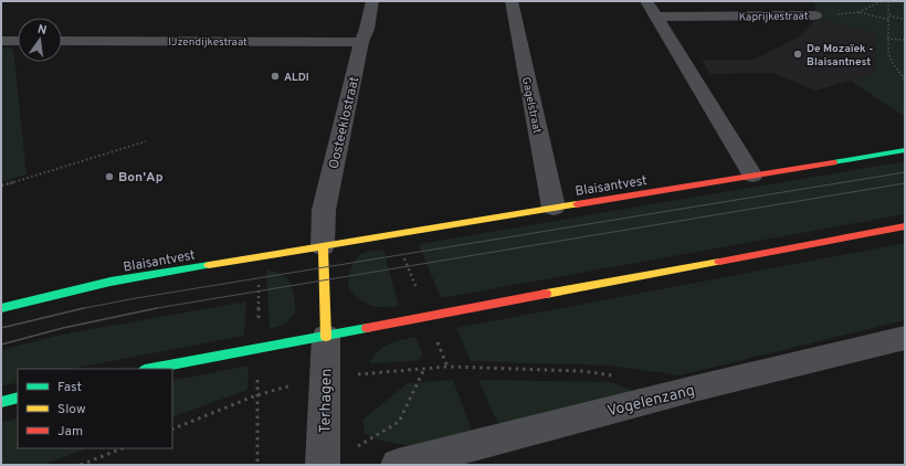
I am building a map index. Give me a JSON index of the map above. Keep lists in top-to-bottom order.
{
  "streets": {
    "main road": ["Blaisantvest"],
    "street": [
      "Kaprijkestraat",
      "IJzendijkestraat",
      "Gagelstraat",
      "Oosteeklostraat",
      "Vogelenzang",
      "Terhagen"
    ]
  },
  "crossings": [
    ["Kaprijkestraat", "Blaisantvest"],
    ["IJzendijkestraat", "Oosteeklostraat"],
    ["Gagelstraat", "Blaisantvest"],
    ["Oosteeklostraat", "Blaisantvest"]
  ],
  "places": ["De Mozaïek - Blaisantnest", "ALDI", "Bon'Ap"],
  "legend": ["Fast", "Slow", "Jam"],
  "north": "top"
}
